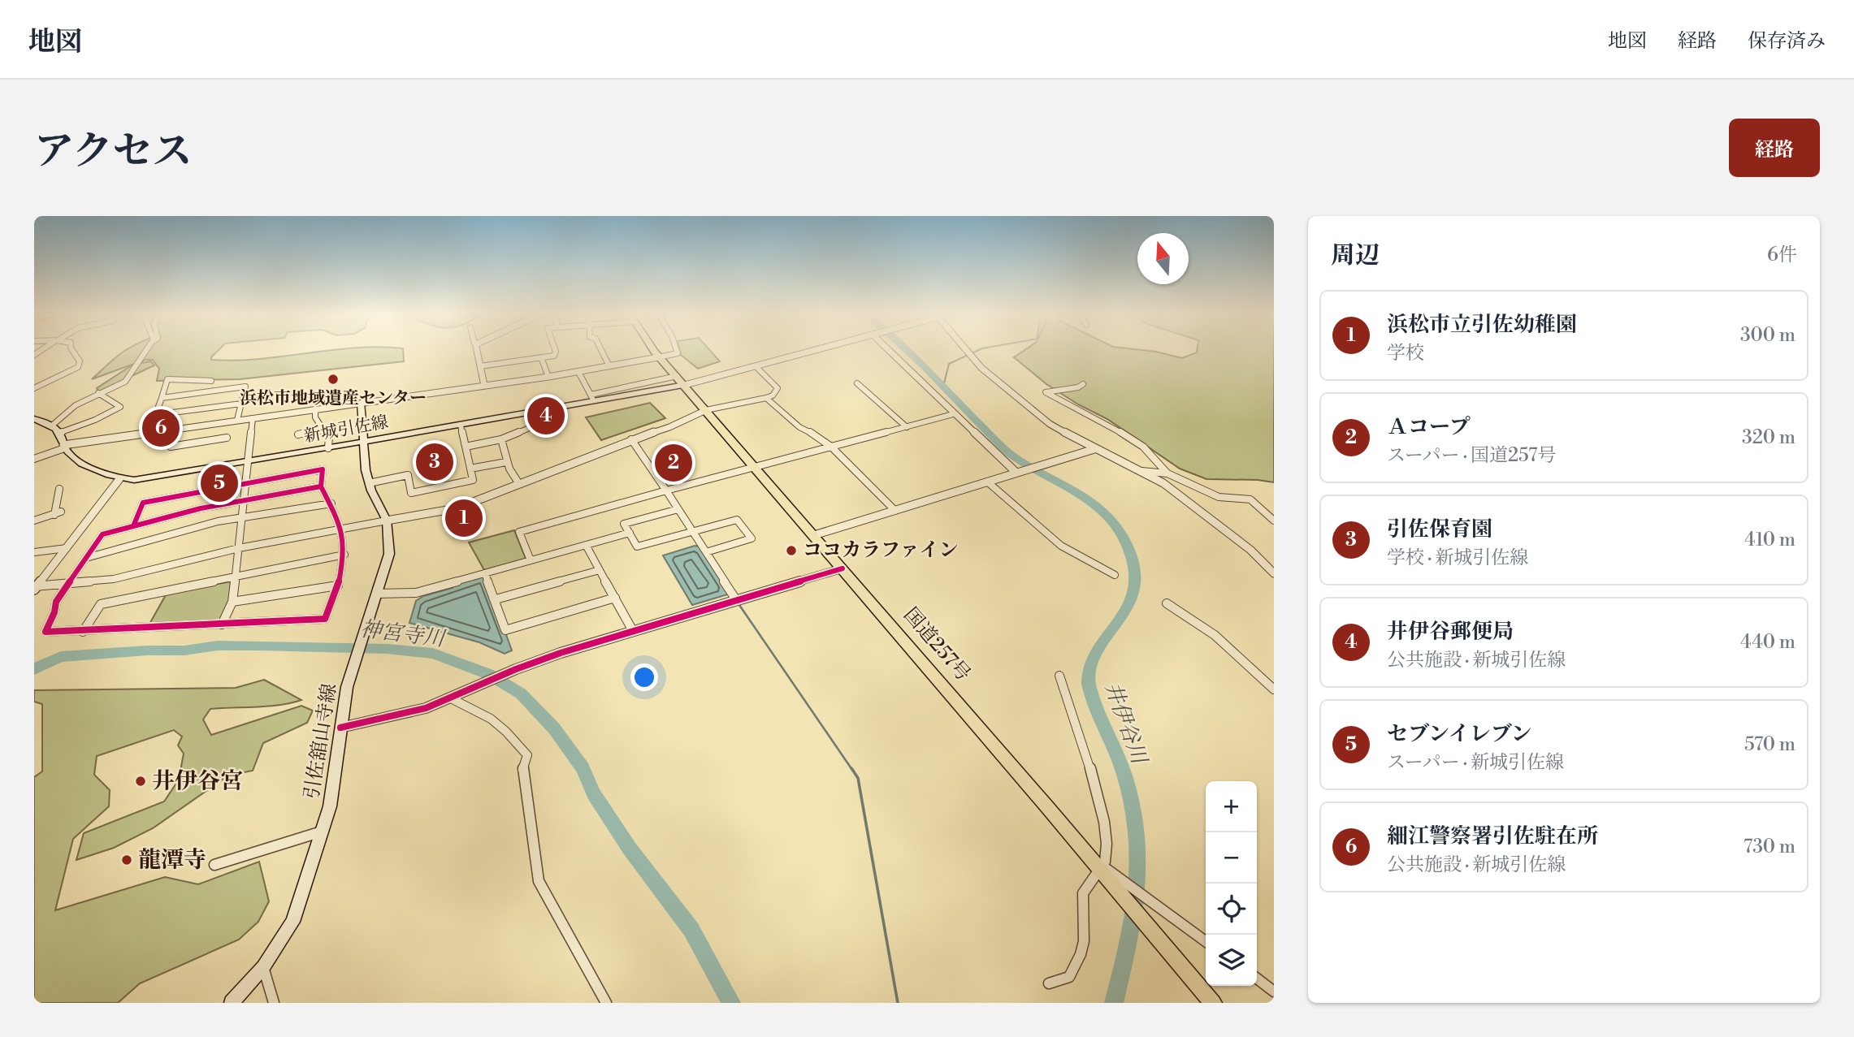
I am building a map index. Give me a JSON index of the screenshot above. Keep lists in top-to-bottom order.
{
  "streets": {
    "highway": ["国道257号"],
    "main road": ["新城引佐線", "引佐舘山寺線"]
  },
  "crossings": [
    ["新城引佐線", "国道257号"],
    ["新城引佐線", "引佐舘山寺線"]
  ],
  "water": ["神宮寺川", "井伊谷川"],
  "places": [
    "浜松市地域遺産センター",
    "ココカラファイン",
    "井伊谷宮",
    "龍潭寺"
  ],
  "north": "top",
  "page": {
    "header": "地図",
    "nav": ["地図", "経路", "保存済み"],
    "title": "アクセス",
    "buttons": "経路",
    "heading": ["周辺", "6件"],
    "list": [
      {
        "mark": "1",
        "name": "浜松市立引佐幼稚園",
        "note": "学校",
        "value": "300 m"
      },
      {
        "mark": "2",
        "name": "Ａコープ",
        "note": "スーパー · 国道257号",
        "value": "320 m"
      },
      {
        "mark": "3",
        "name": "引佐保育園",
        "note": "学校 · 新城引佐線",
        "value": "410 m"
      },
      {
        "mark": "4",
        "name": "井伊谷郵便局",
        "note": "公共施設 · 新城引佐線",
        "value": "440 m"
      },
      {
        "mark": "5",
        "name": "セブンイレブン",
        "note": "スーパー · 新城引佐線",
        "value": "570 m"
      },
      {
        "mark": "6",
        "name": "細江警察署引佐駐在所",
        "note": "公共施設 · 新城引佐線",
        "value": "730 m"
      }
    ],
    "pins": [
      "4",
      "6",
      "3",
      "2",
      "5",
      "1"
    ],
    "map_buttons": ["+", "−"]
  }
}
